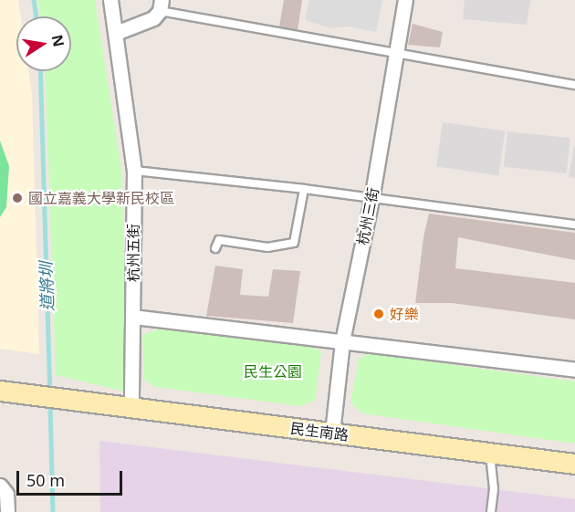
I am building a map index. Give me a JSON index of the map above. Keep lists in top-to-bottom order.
{
  "streets": {
    "main road": ["民生南路"],
    "street": ["杭州三街", "杭州五街"]
  },
  "crossings": [
    ["杭州三街", "民生南路"],
    ["杭州五街", "民生南路"]
  ],
  "water": ["道將圳"],
  "parks": ["民生公園"],
  "places": ["國立嘉義大學新民校區", "好樂"],
  "scale_bar": "50 m",
  "north": "right"
}
